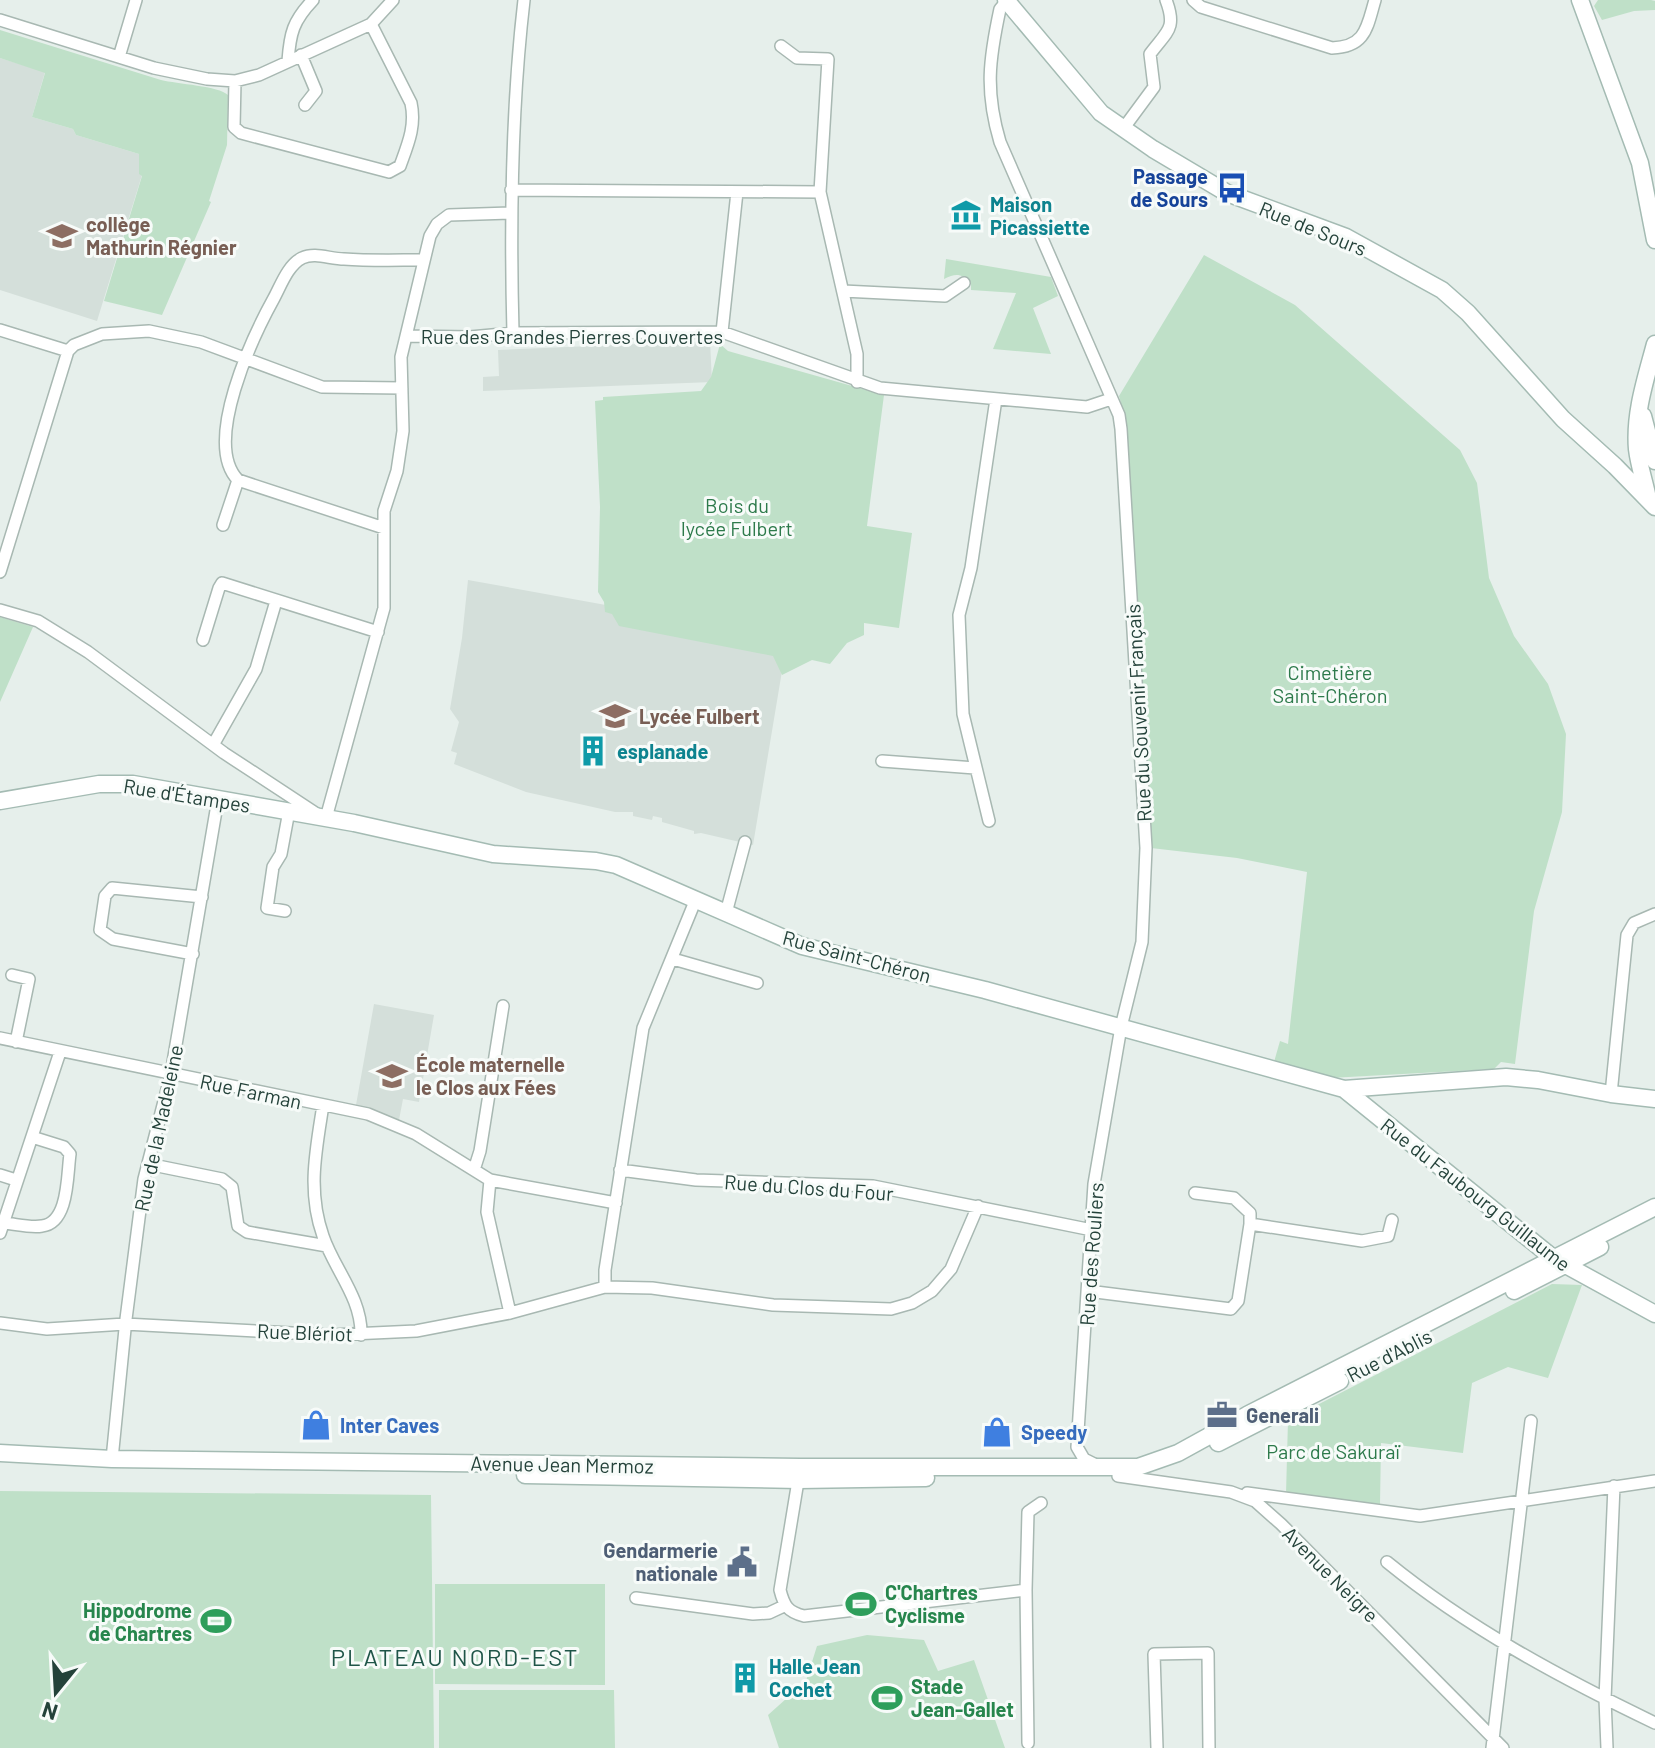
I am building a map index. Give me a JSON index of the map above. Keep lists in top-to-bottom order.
{
  "streets": {
    "main road": [
      "Rue de Sours",
      "Rue d'Étampes",
      "Rue Saint-Chéron",
      "Rue du Faubourg Guillaume",
      "Rue d'Ablis",
      "Avenue Jean Mermoz"
    ],
    "street": [
      "Rue des Grandes Pierres Couvertes",
      "Rue du Souvenir Français",
      "Rue Farman",
      "Rue de la Madeleine",
      "Rue du Clos du Four",
      "Rue des Rouliers",
      "Rue Blériot",
      "Avenue Neigre"
    ]
  },
  "crossings": [
    ["Rue de Sours", "Rue du Souvenir Français"],
    ["Rue des Grandes Pierres Couvertes", "Rue du Souvenir Français"],
    ["Rue du Souvenir Français", "Rue Saint-Chéron"],
    ["Rue du Souvenir Français", "Rue des Rouliers"],
    ["Rue d'Étampes", "Rue Saint-Chéron"],
    ["Rue d'Étampes", "Rue de la Madeleine"],
    ["Rue Saint-Chéron", "Rue du Faubourg Guillaume"],
    ["Rue Saint-Chéron", "Rue des Rouliers"],
    ["Rue Farman", "Rue de la Madeleine"],
    ["Rue de la Madeleine", "Rue Blériot"],
    ["Rue de la Madeleine", "Avenue Jean Mermoz"],
    ["Rue du Clos du Four", "Rue des Rouliers"],
    ["Rue du Clos du Four", "Rue Blériot"],
    ["Rue du Faubourg Guillaume", "Rue d'Ablis"],
    ["Rue des Rouliers", "Rue d'Ablis"],
    ["Rue des Rouliers", "Avenue Jean Mermoz"],
    ["Rue des Rouliers", "Avenue Neigre"],
    ["Rue d'Ablis", "Avenue Jean Mermoz"],
    ["Rue d'Ablis", "Avenue Neigre"],
    ["Avenue Jean Mermoz", "Avenue Neigre"]
  ],
  "districts": ["PLATEAU NORD-EST"],
  "parks": ["Bois du lycée Fulbert", "Cimetière Saint-Chéron", "Parc de Sakuraï"],
  "places": {
    "bus stop": ["Passage de Sours"],
    "museum": ["Maison Picassiette"],
    "school or university": ["collège Mathurin Régnier", "Lycée Fulbert", "École maternelle le Clos aux Fées"],
    "building": ["esplanade", "Halle Jean Cochet"],
    "office": ["Generali"],
    "shop": ["Inter Caves", "Speedy"],
    "public building": ["Gendarmerie nationale"],
    "sports": ["C'Chartres Cyclisme", "Hippodrome de Chartres", "Stade Jean-Gallet"]
  },
  "north": "bottom"
}
